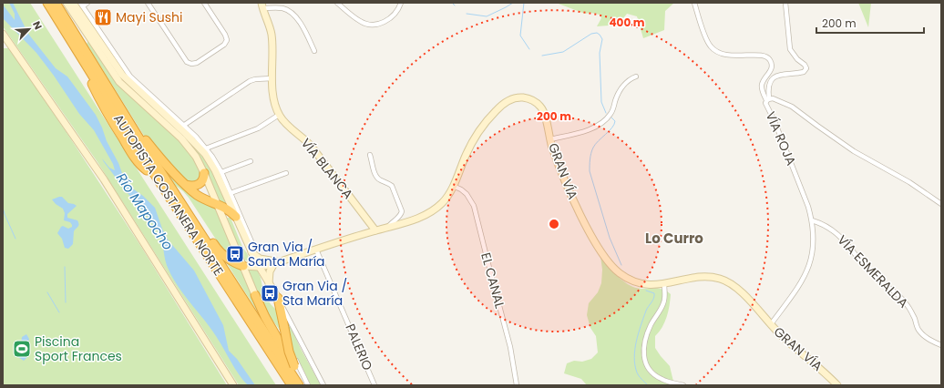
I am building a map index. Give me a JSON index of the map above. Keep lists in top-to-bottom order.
{
  "streets": {
    "highway": ["AUTOPISTA COSTANERA NORTE"],
    "main road": ["VÍA BLANCA", "GRAN VÍA"],
    "street": [
      "VÍA ROJA",
      "VÍA ESMERALDA",
      "EL CANAL",
      "PALERIO"
    ]
  },
  "crossings": [
    ["VÍA ROJA", "GRAN VÍA"],
    ["VÍA ROJA", "VÍA ESMERALDA"],
    ["VÍA BLANCA", "GRAN VÍA"],
    ["GRAN VÍA", "EL CANAL"],
    ["GRAN VÍA", "PALERIO"]
  ],
  "districts": ["Lo Curro"],
  "water": ["Río Mapocho"],
  "places": {
    "restaurant": ["Mayi Sushi"],
    "bus stop": ["Gran Via / Santa María", "Gran Via / Sta María"],
    "sports": ["Piscina Sport Frances"]
  },
  "scale_bar": "200 m",
  "north": "top right",
  "rings": ["400 m", "200 m"]
}
